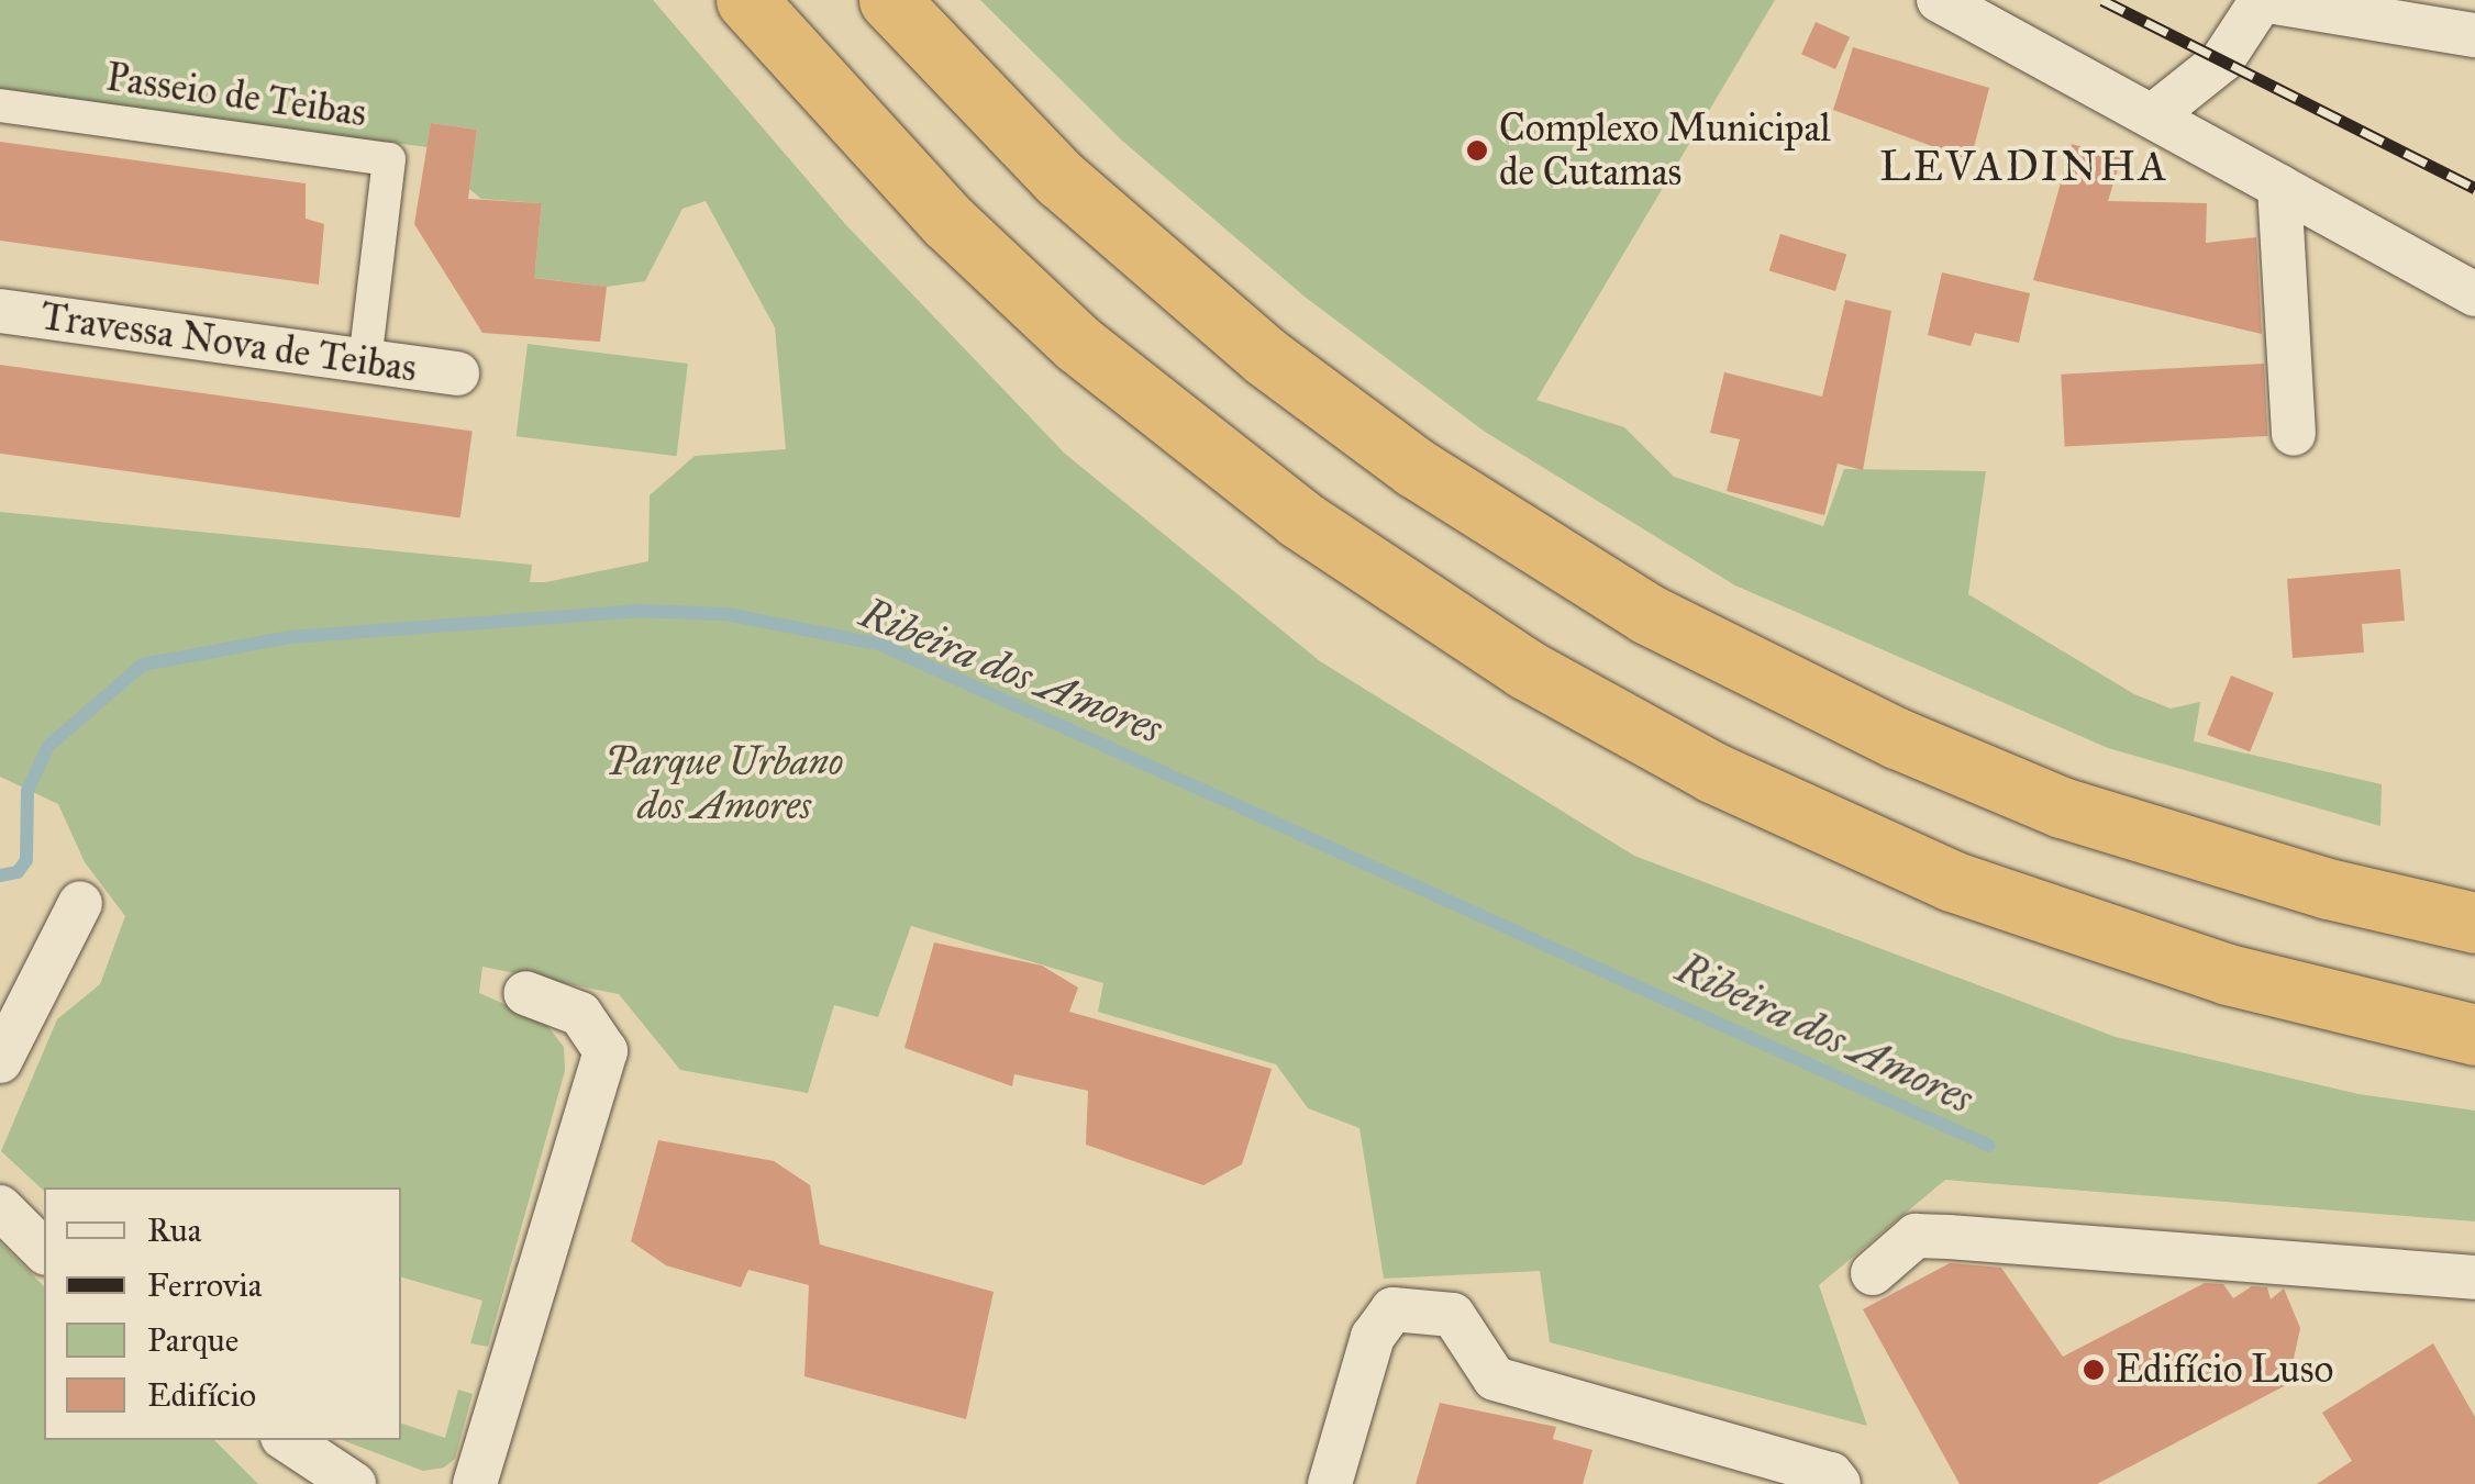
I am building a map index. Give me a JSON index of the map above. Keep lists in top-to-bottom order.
{
  "streets": {
    "street": ["Passeio de Teibas", "Travessa Nova de Teibas"]
  },
  "crossings": [
    ["Passeio de Teibas", "Travessa Nova de Teibas"]
  ],
  "districts": ["LEVADINHA"],
  "water": ["Ribeira dos Amores"],
  "parks": ["Parque Urbano dos Amores"],
  "places": ["Complexo Municipal de Cutamas", "Edifício Luso"],
  "legend": [
    "Rua",
    "Ferrovia",
    "Parque",
    "Edifício"
  ]
}
